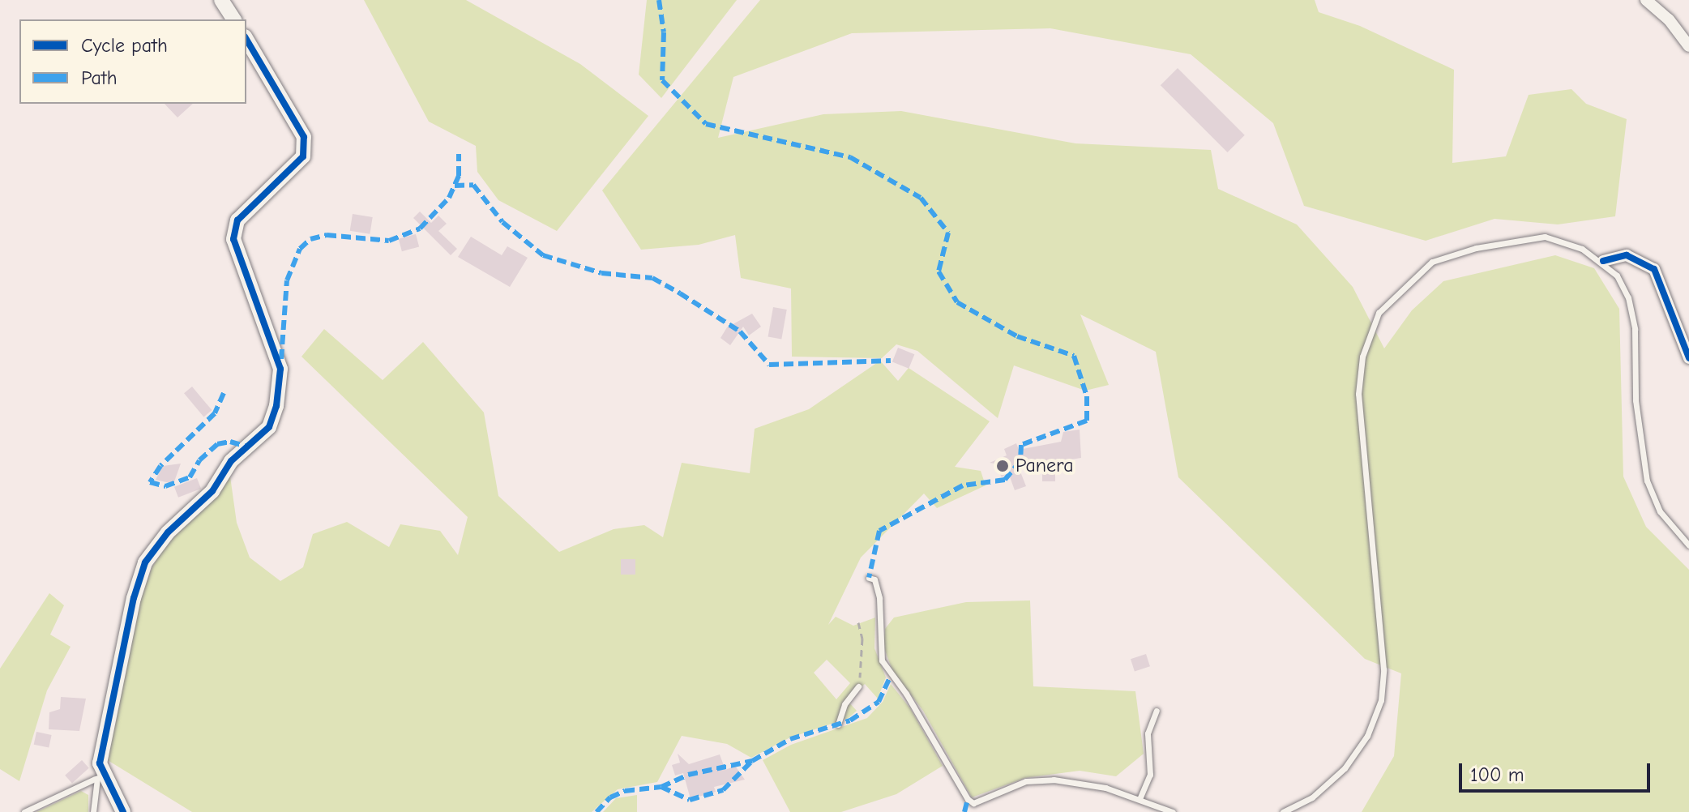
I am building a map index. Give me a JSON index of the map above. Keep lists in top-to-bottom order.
{
  "places": ["Panera"],
  "legend": ["Cycle path", "Path"],
  "scale_bar": "100 m"
}
